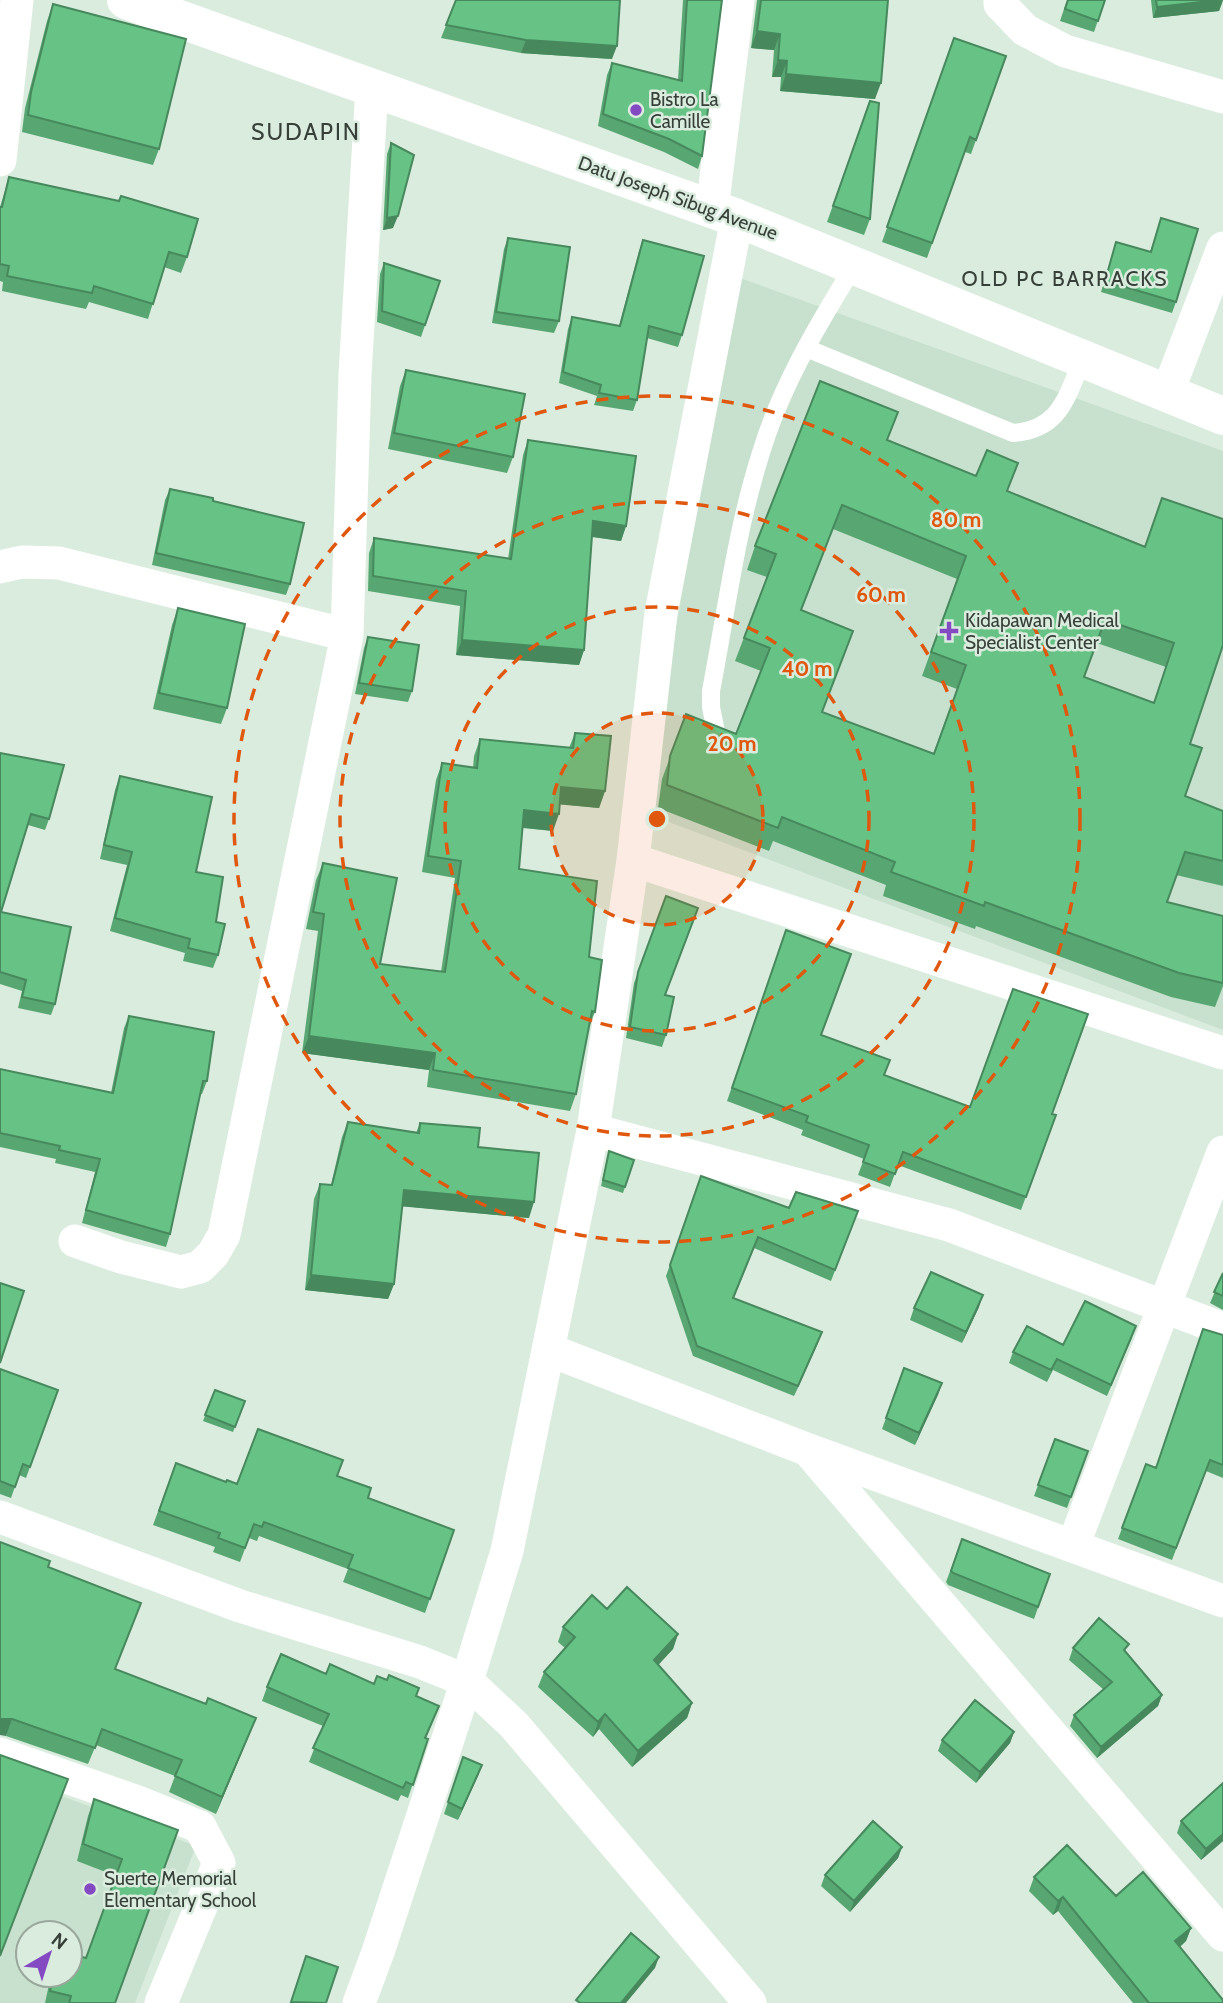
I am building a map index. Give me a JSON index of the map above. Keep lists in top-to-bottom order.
{
  "streets": {
    "main road": ["Datu Joseph Sibug Avenue"]
  },
  "districts": ["SUDAPIN", "OLD PC BARRACKS"],
  "places": {
    "other": ["Bistro La Camille", "Suerte Memorial Elementary School"],
    "health": ["Kidapawan Medical Specialist Center"]
  },
  "north": "top right",
  "rings": [
    "80 m",
    "60 m",
    "40 m",
    "20 m"
  ]
}
